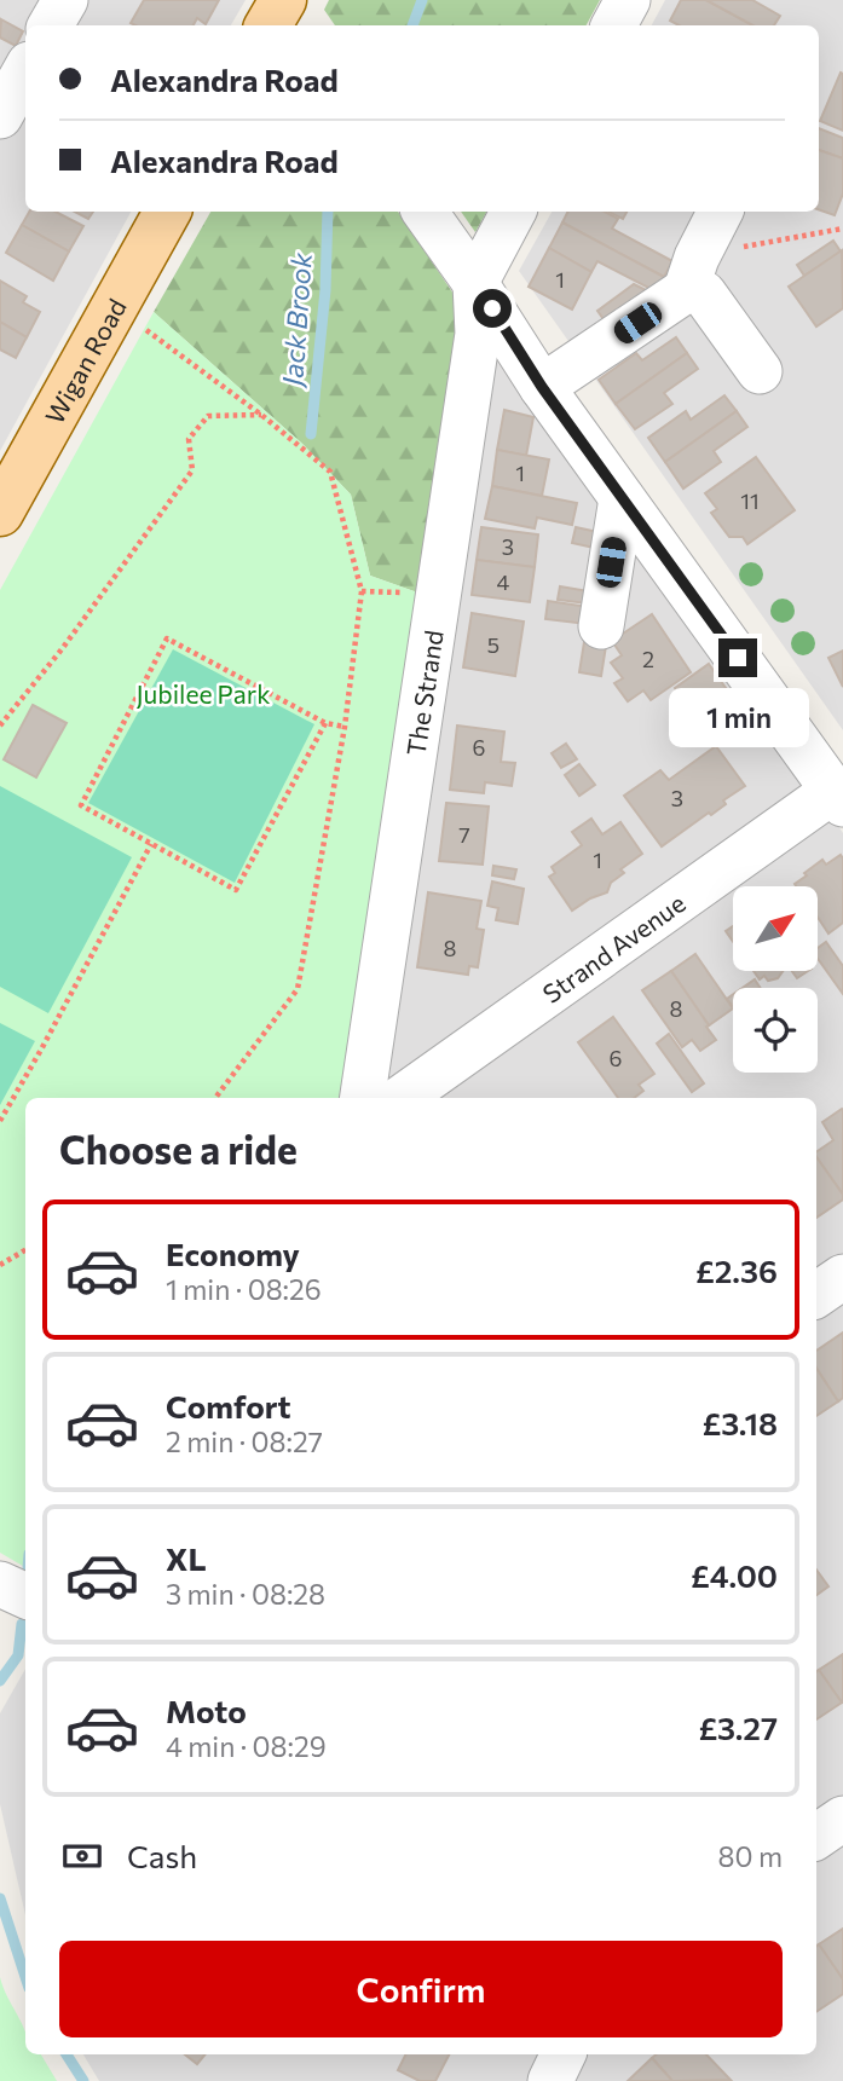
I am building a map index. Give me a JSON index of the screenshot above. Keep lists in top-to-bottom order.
{
  "streets": {
    "main road": ["Wigan Road"],
    "street": ["The Strand", "Strand Avenue"]
  },
  "water": ["Jack Brook"],
  "parks": ["Jubilee Park"],
  "house_numbers": [
    "1",
    "1",
    "11",
    "3",
    "4",
    "5",
    "2",
    "6",
    "3",
    "7",
    "1",
    "8",
    "8",
    "6"
  ],
  "north": "top right",
  "page": {
    "banner": ["Alexandra Road", "Alexandra Road"],
    "bubble": "1 min",
    "heading": "Choose a ride",
    "list": [
      {
        "name": "Economy",
        "note": "1 min · 08:26",
        "value": "£2.36"
      },
      {
        "name": "Comfort",
        "note": "2 min · 08:27",
        "value": "£3.18"
      },
      {
        "name": "XL",
        "note": "3 min · 08:28",
        "value": "£4.00"
      },
      {
        "name": "Moto",
        "note": "4 min · 08:29",
        "value": "£3.27"
      }
    ],
    "pay": ["Cash", "80 m"],
    "buttons": "Confirm"
  }
}
